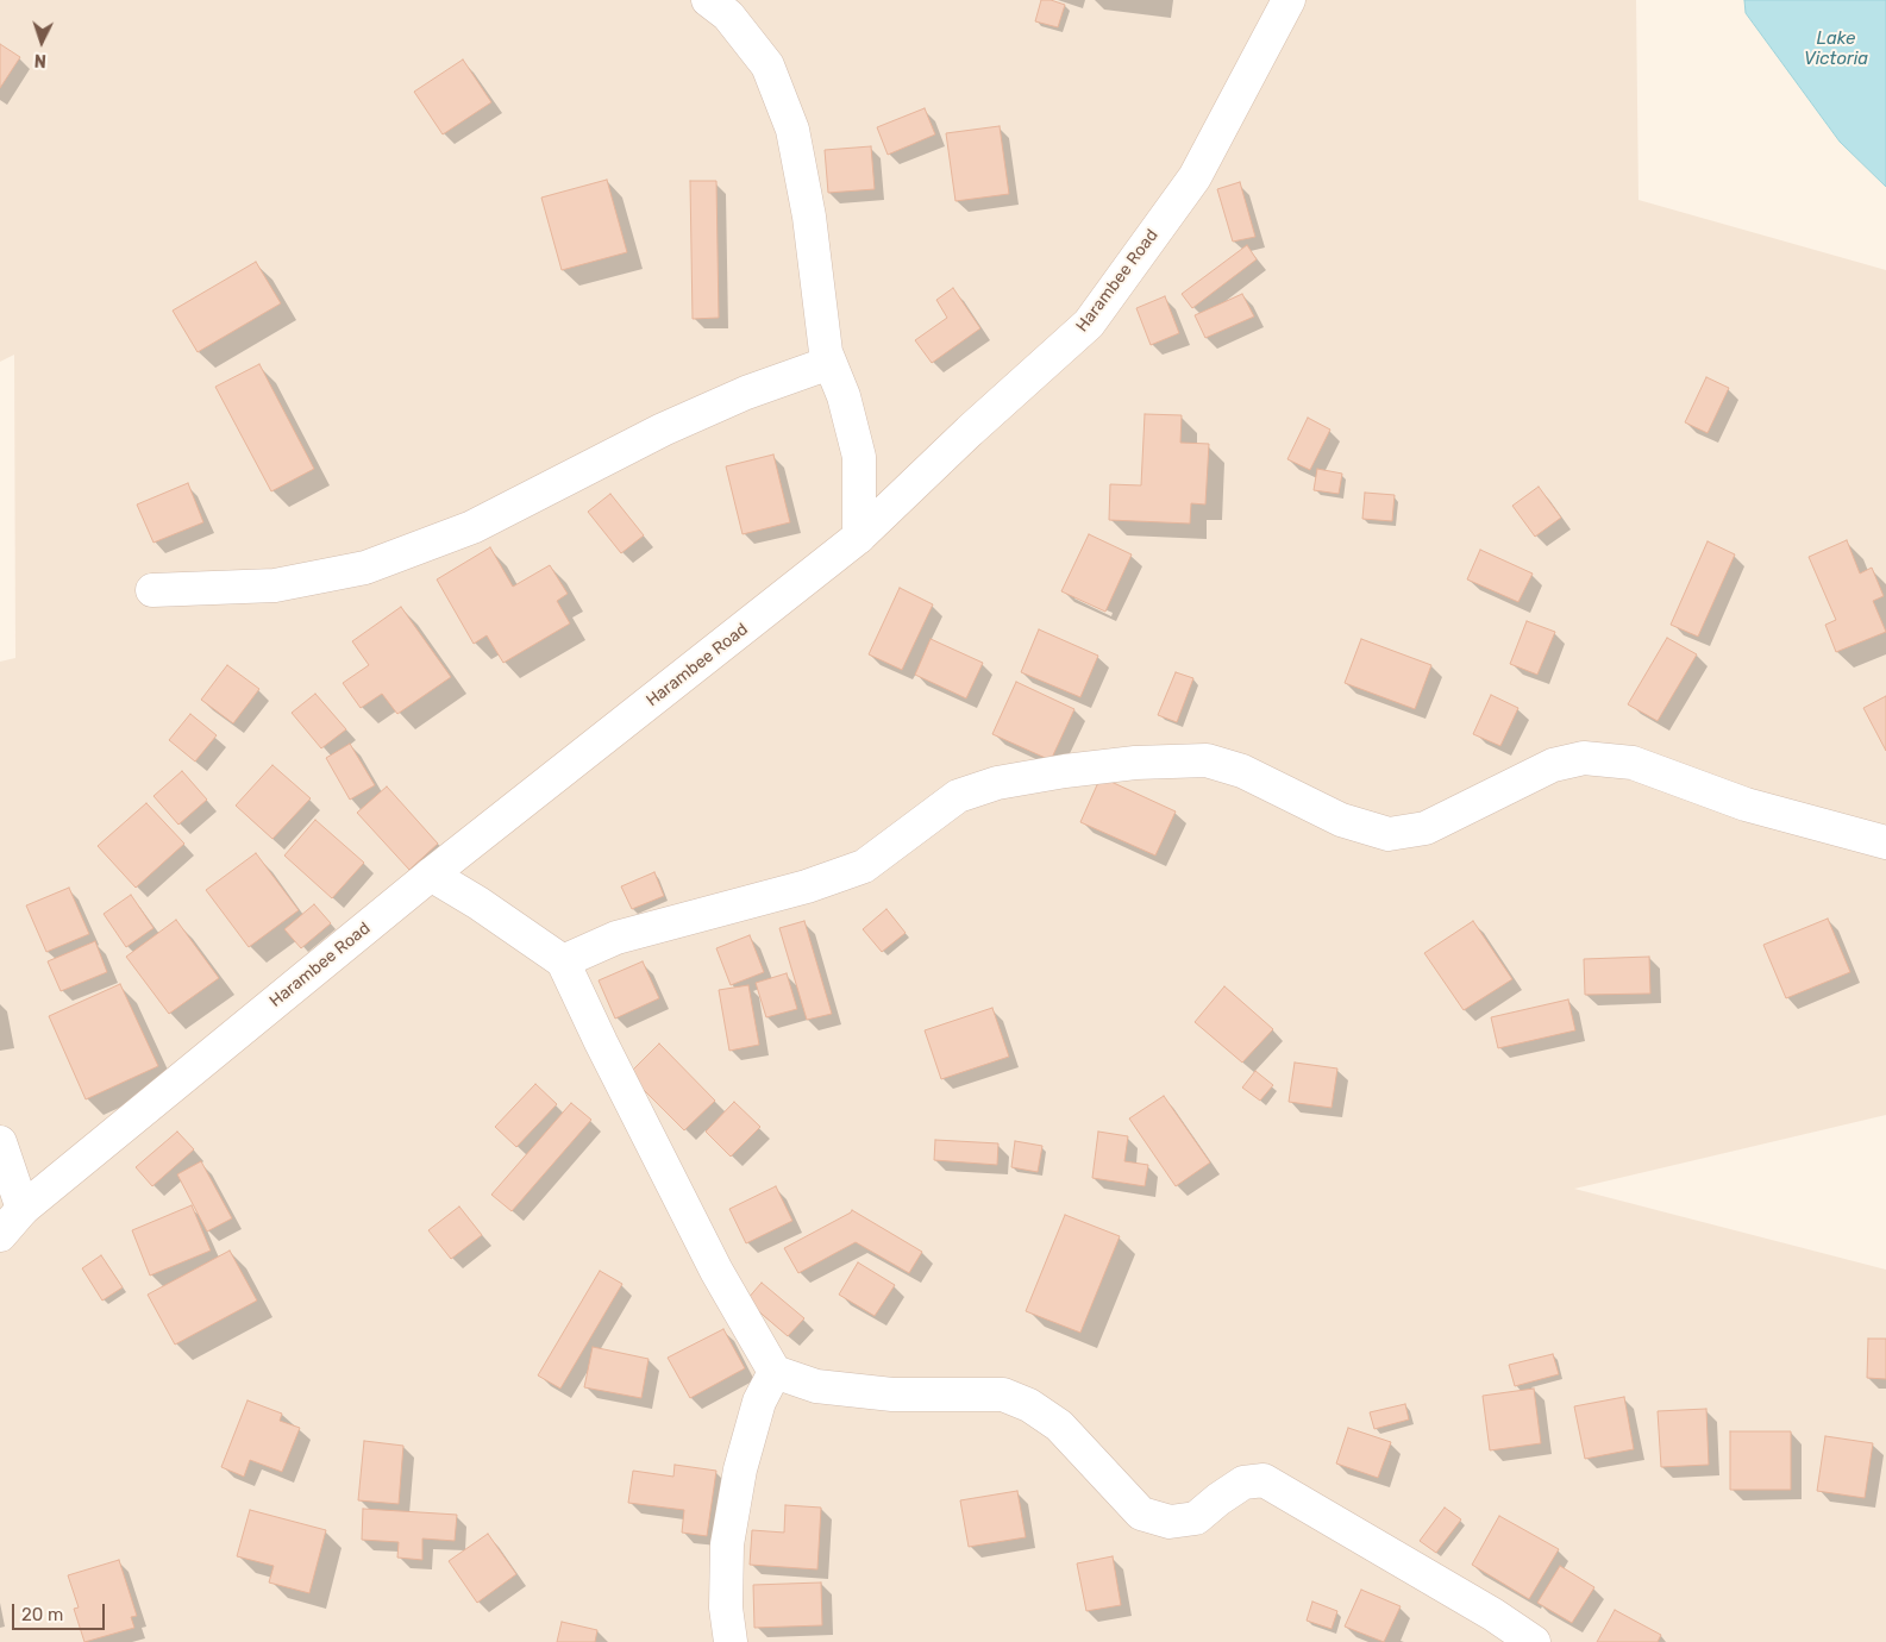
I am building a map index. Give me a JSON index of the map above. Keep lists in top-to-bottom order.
{
  "streets": {
    "street": ["Harambee Road"]
  },
  "water": ["Lake Victoria"],
  "scale_bar": "20 m",
  "north": "bottom"
}
